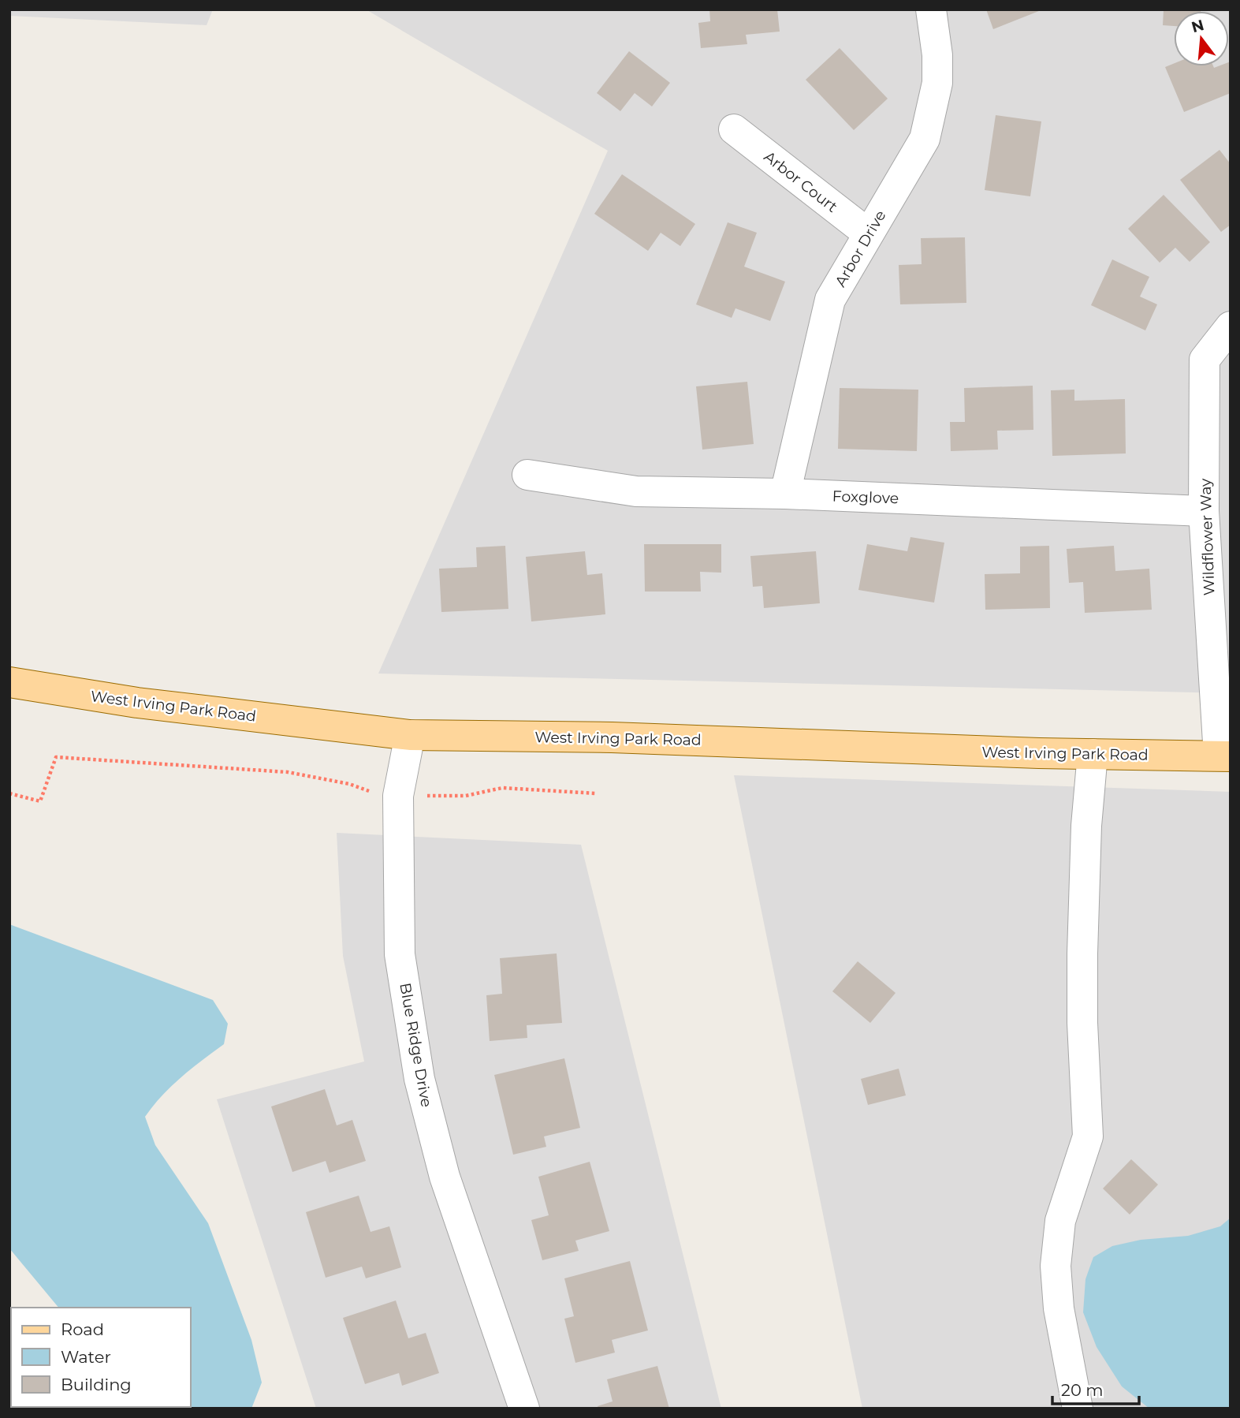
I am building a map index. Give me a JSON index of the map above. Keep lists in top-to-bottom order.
{
  "streets": {
    "main road": ["West Irving Park Road"],
    "street": [
      "Arbor Court",
      "Arbor Drive",
      "Foxglove",
      "Wildflower Way",
      "Blue Ridge Drive"
    ]
  },
  "crossings": [
    ["Arbor Court", "Arbor Drive"],
    ["Arbor Drive", "Foxglove"],
    ["Foxglove", "Wildflower Way"],
    ["Wildflower Way", "West Irving Park Road"],
    ["West Irving Park Road", "Blue Ridge Drive"]
  ],
  "legend": ["Road", "Water", "Building"],
  "scale_bar": "20 m",
  "north": "top"
}
